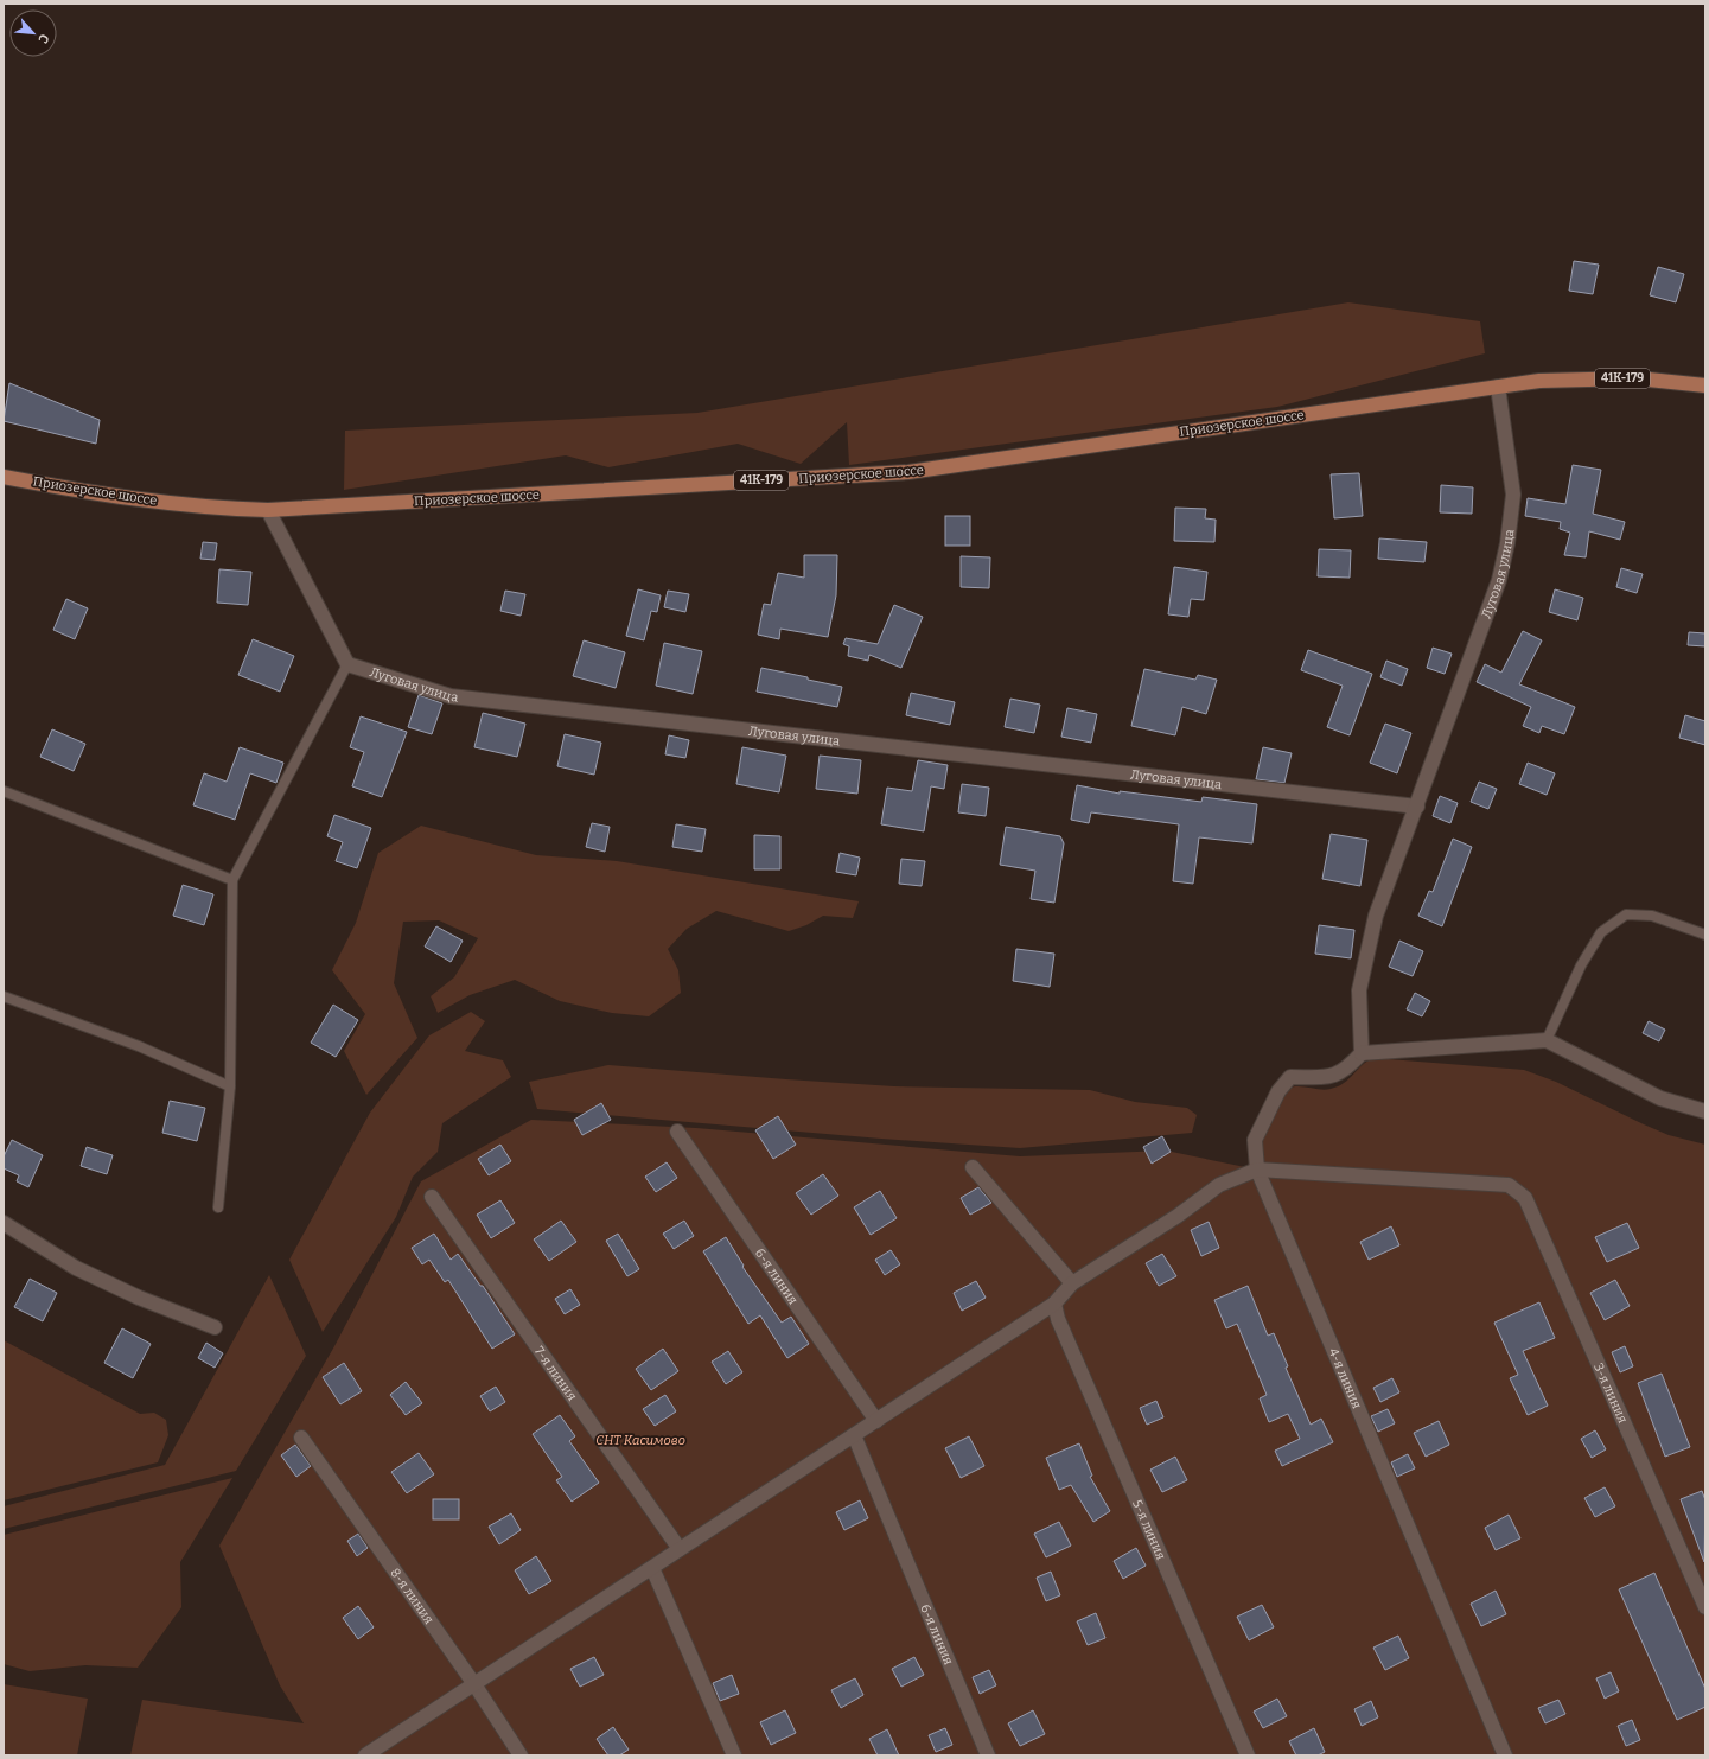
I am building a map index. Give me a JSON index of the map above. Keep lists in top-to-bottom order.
{
  "streets": {
    "main road": ["41К-179", "Приозерское шоссе"],
    "street": [
      "Луговая улица",
      "6-я линия",
      "7-я линия",
      "4-я линия",
      "3-я линия",
      "5-я линия",
      "8-я линия"
    ]
  },
  "crossings": [
    ["Приозерское шоссе", "Луговая улица"],
    ["Луговая улица", "4-я линия"],
    ["4-я линия", "3-я линия"]
  ],
  "parks": ["СНТ Касимово"],
  "north": "bottom right"
}
